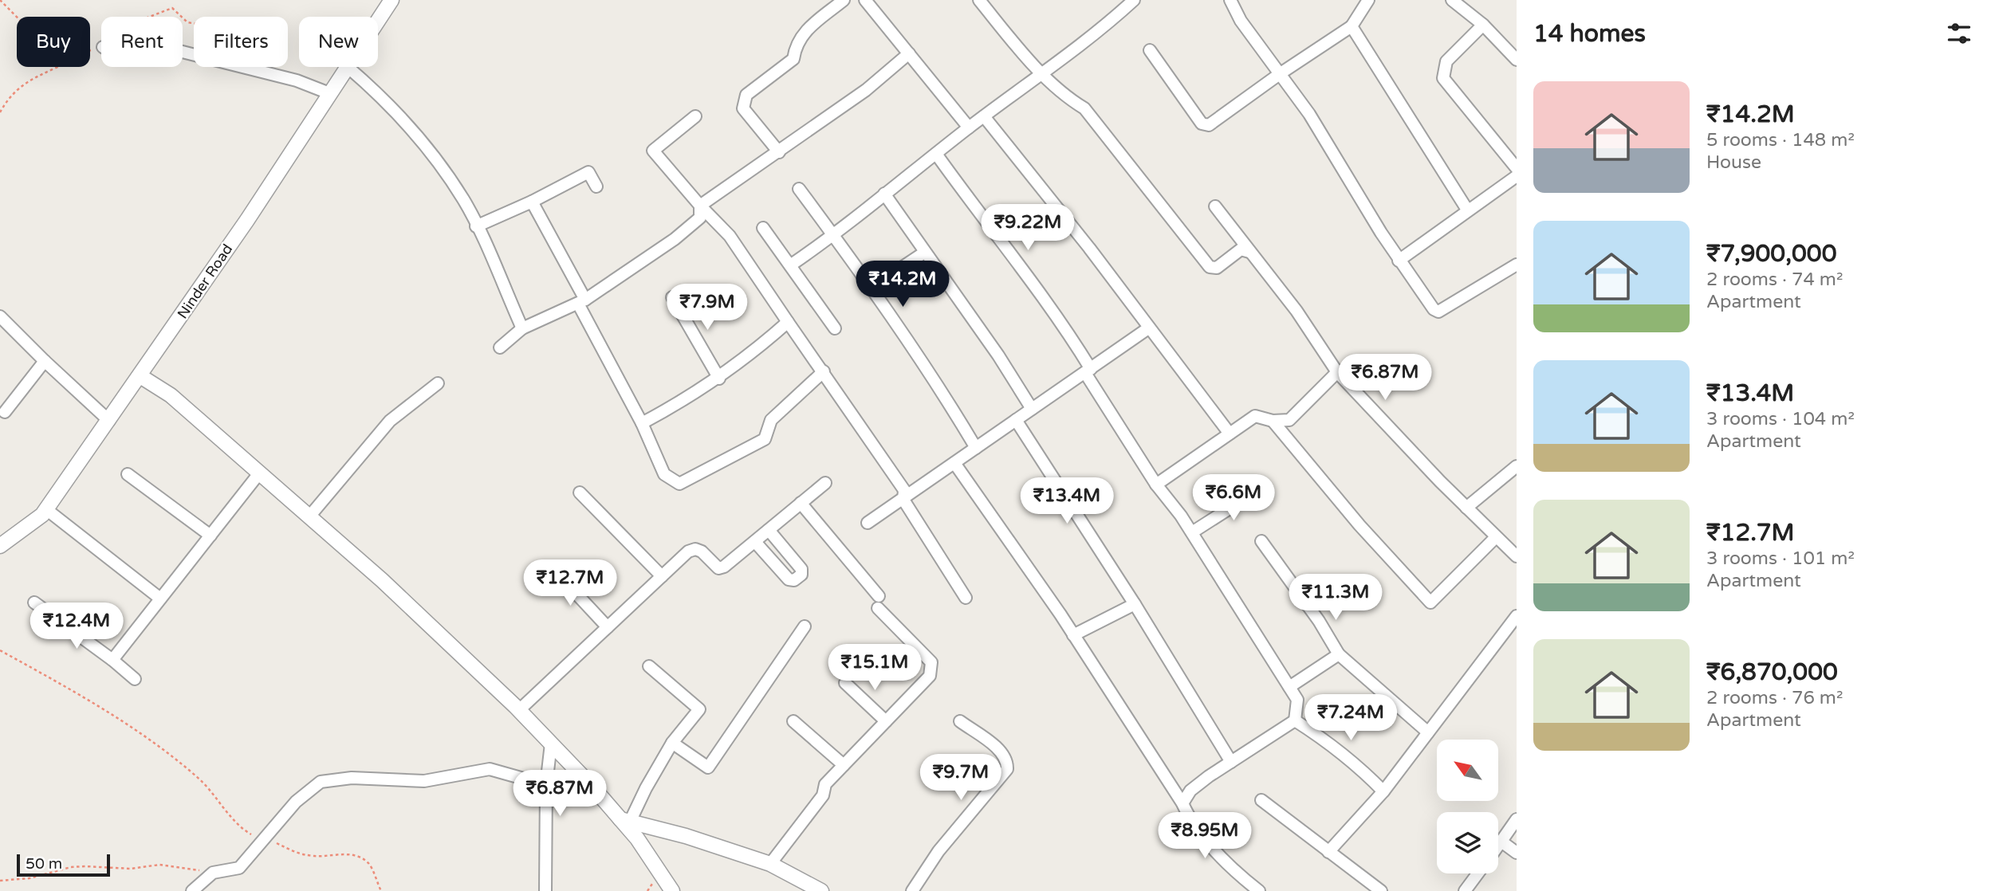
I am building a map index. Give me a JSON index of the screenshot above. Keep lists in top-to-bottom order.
{
  "streets": {
    "street": ["Ninder Road"]
  },
  "scale_bar": "50 m",
  "north": "top left",
  "page": {
    "heading": "14 homes",
    "chip": [
      "Buy",
      "Rent",
      "Filters",
      "New"
    ],
    "list": [
      {
        "name": "₹14.2M",
        "note": "5 rooms · 148 m² · House"
      },
      {
        "name": "₹7,900,000",
        "note": "2 rooms · 74 m² · Apartment"
      },
      {
        "name": "₹13.4M",
        "note": "3 rooms · 104 m² · Apartment"
      },
      {
        "name": "₹12.7M",
        "note": "3 rooms · 101 m² · Apartment"
      },
      {
        "name": "₹6,870,000",
        "note": "2 rooms · 76 m² · Apartment"
      }
    ],
    "price": [
      "₹9.22M",
      "₹14.2M",
      "₹7.9M",
      "₹6.87M",
      "₹6.6M",
      "₹13.4M",
      "₹12.7M",
      "₹11.3M",
      "₹12.4M",
      "₹15.1M",
      "₹7.24M",
      "₹9.7M",
      "₹6.87M",
      "₹8.95M"
    ],
    "scale": "50 m"
  }
}
